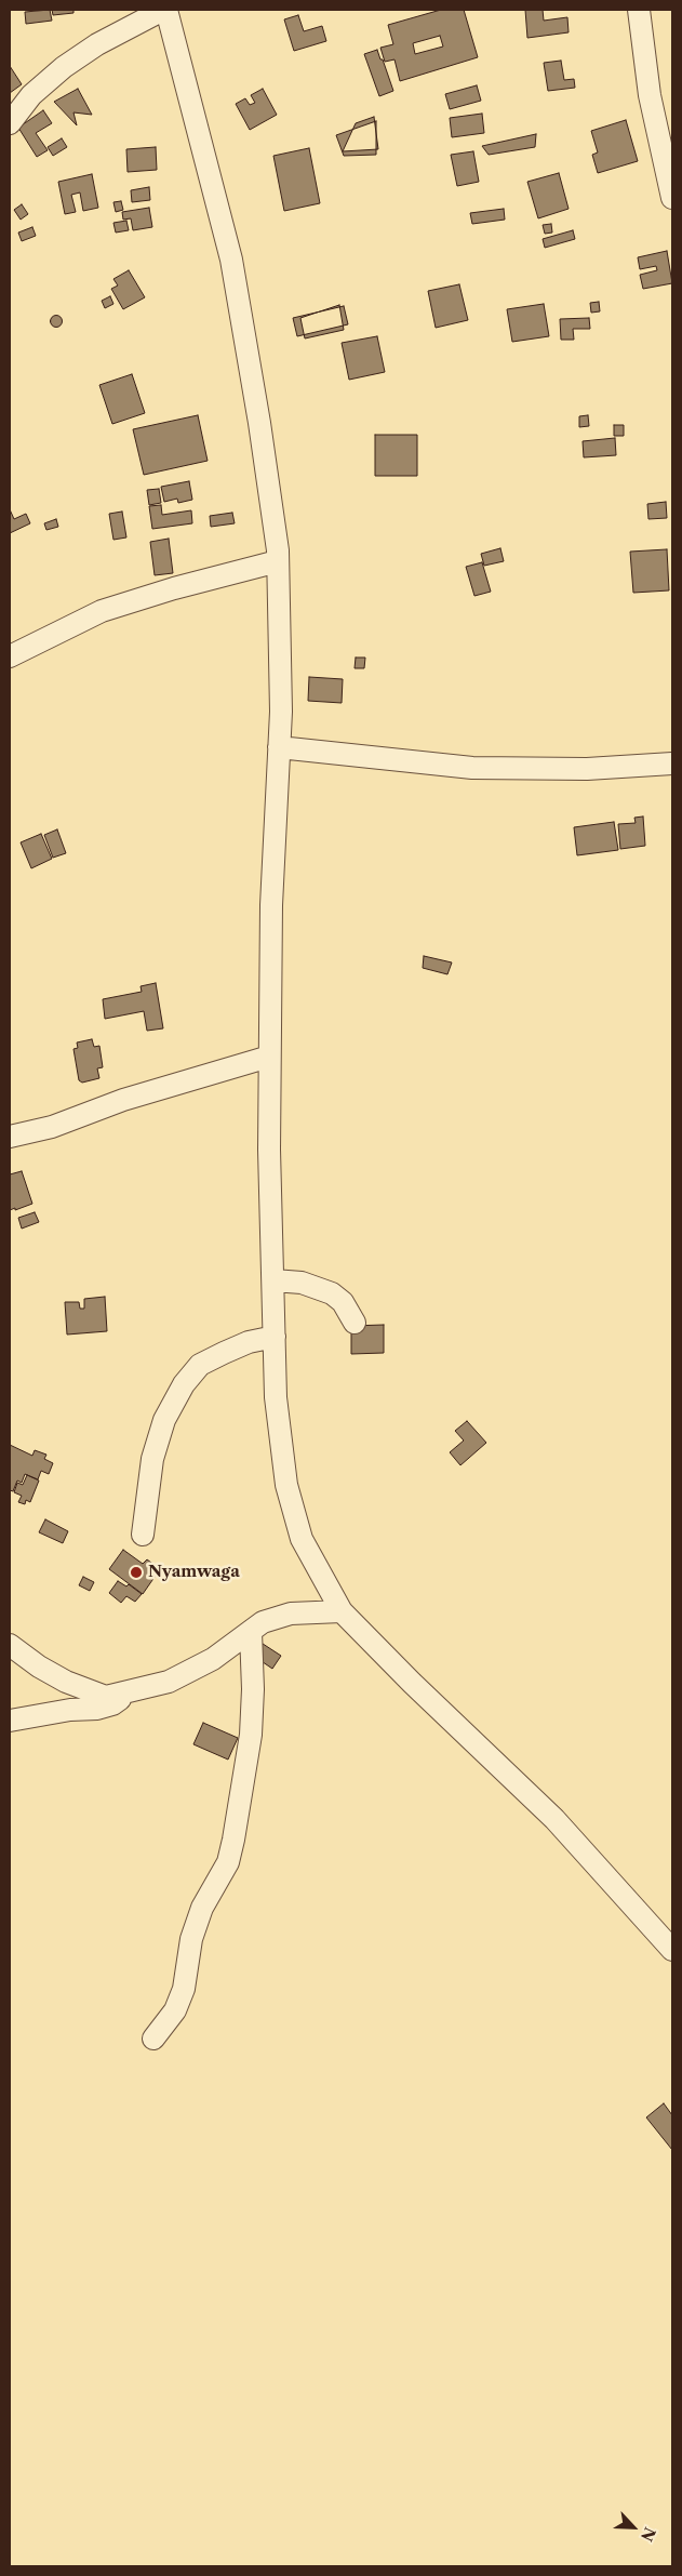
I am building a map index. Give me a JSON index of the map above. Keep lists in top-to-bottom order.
{
  "places": ["Nyamwaga"],
  "north": "bottom right"
}
